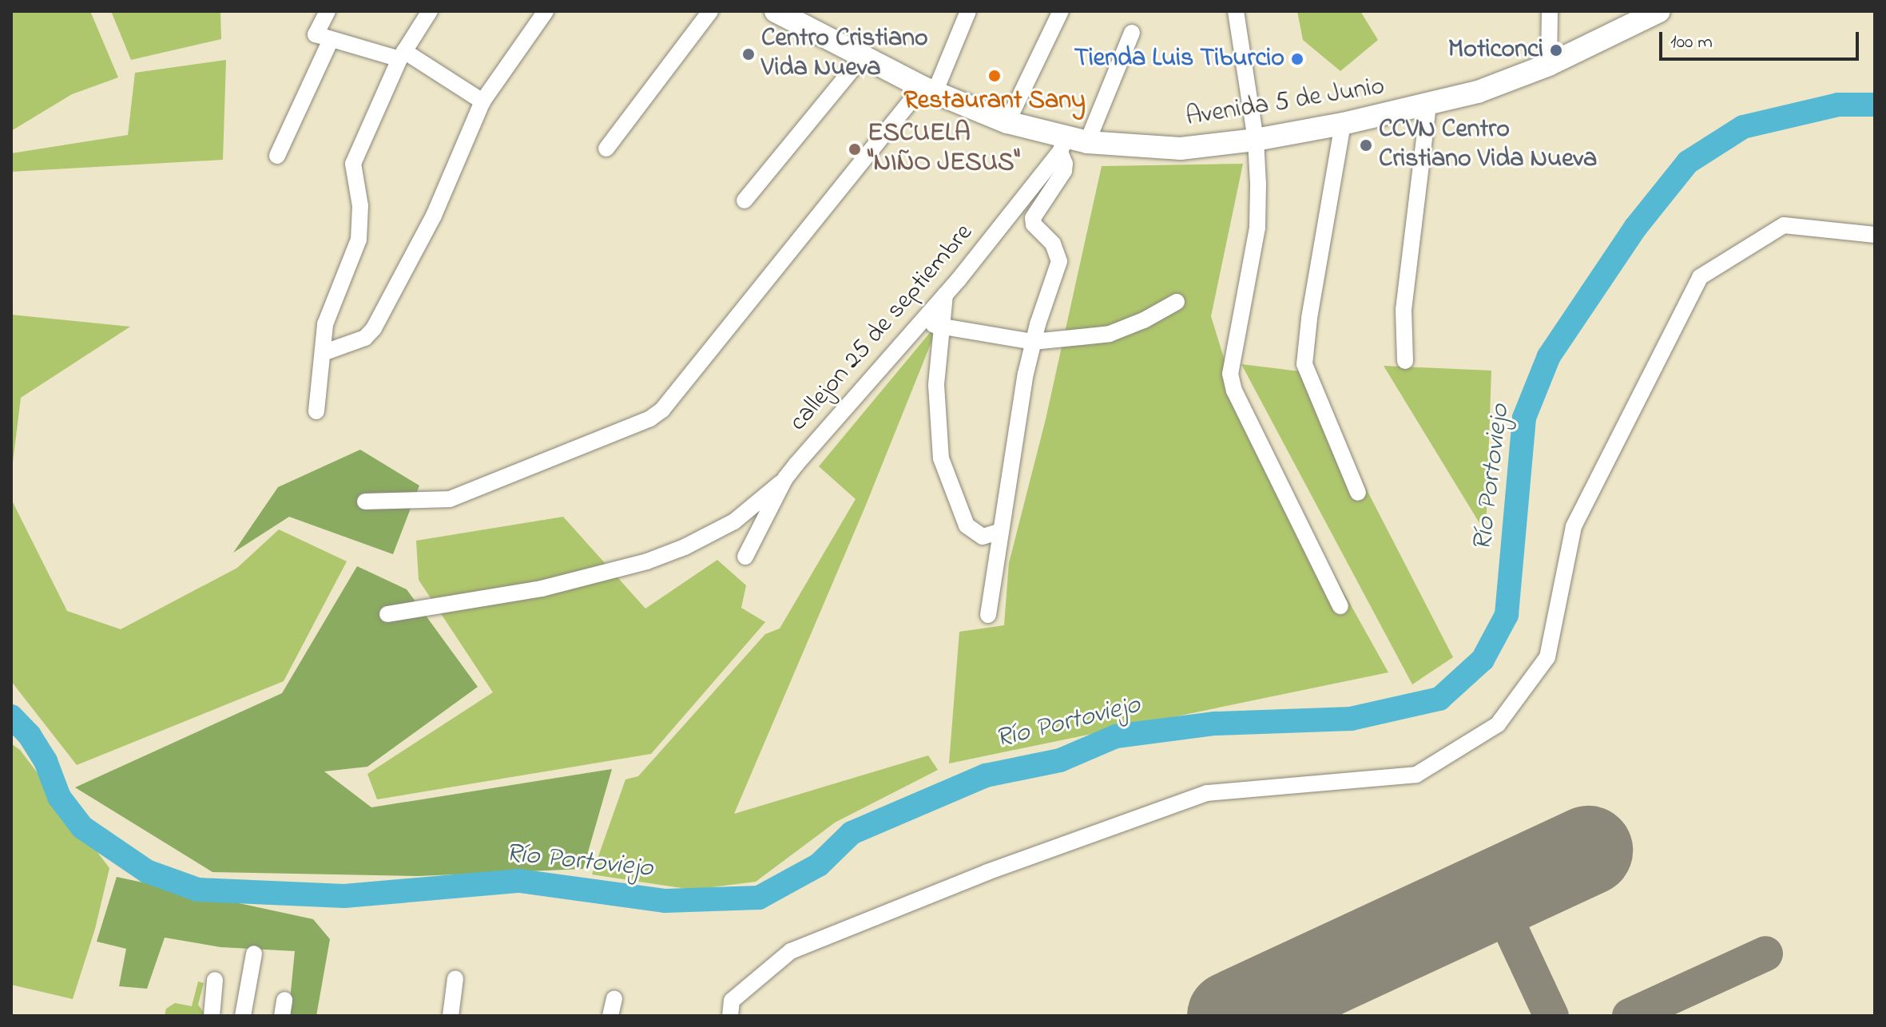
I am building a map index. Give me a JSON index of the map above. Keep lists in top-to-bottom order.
{
  "streets": {
    "street": ["Avenida 5 de Junio", "callejon 25 de septiembre"]
  },
  "crossings": [
    ["Avenida 5 de Junio", "callejon 25 de septiembre"]
  ],
  "water": ["Río Portoviejo"],
  "places": [
    "Moticonci",
    "Centro Cristiano Vida Nueva",
    "Tienda Luis Tiburcio",
    "Restaurant Sany",
    "CCVN Centro Cristiano Vida Nueva",
    "ESCUELA \"NIÑO JESUS\""
  ],
  "scale_bar": "100 m"
}
